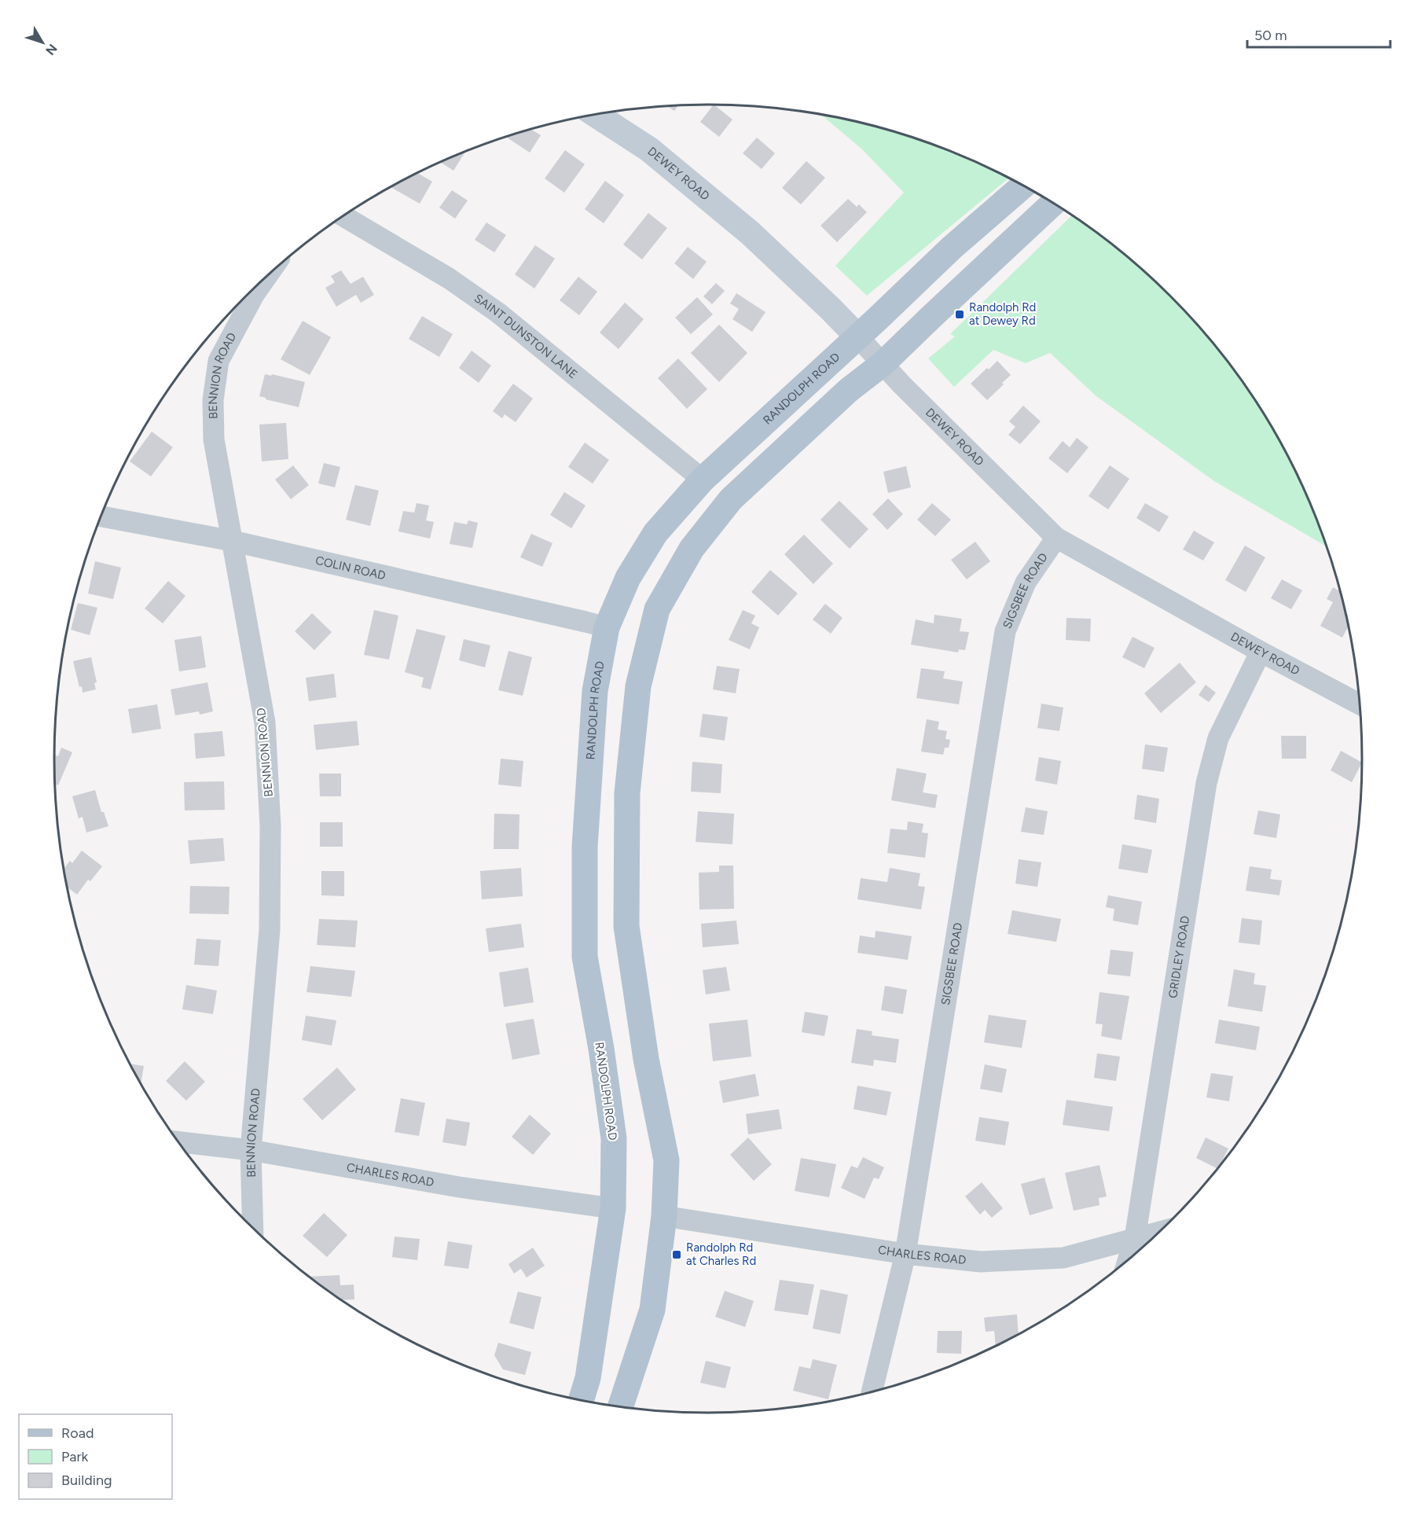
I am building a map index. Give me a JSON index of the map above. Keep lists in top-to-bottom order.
{
  "streets": {
    "main road": ["RANDOLPH ROAD"],
    "street": [
      "DEWEY ROAD",
      "SAINT DUNSTON LANE",
      "BENNION ROAD",
      "COLIN ROAD",
      "SIGSBEE ROAD",
      "GRIDLEY ROAD",
      "CHARLES ROAD"
    ]
  },
  "crossings": [
    ["DEWEY ROAD", "RANDOLPH ROAD"],
    ["DEWEY ROAD", "SIGSBEE ROAD"],
    ["DEWEY ROAD", "GRIDLEY ROAD"],
    ["SAINT DUNSTON LANE", "RANDOLPH ROAD"],
    ["BENNION ROAD", "COLIN ROAD"],
    ["BENNION ROAD", "CHARLES ROAD"],
    ["RANDOLPH ROAD", "COLIN ROAD"],
    ["RANDOLPH ROAD", "CHARLES ROAD"],
    ["SIGSBEE ROAD", "CHARLES ROAD"],
    ["GRIDLEY ROAD", "CHARLES ROAD"]
  ],
  "places": {
    "transit": ["Randolph Rd at Dewey Rd", "Randolph Rd at Charles Rd"]
  },
  "legend": ["Road", "Park", "Building"],
  "scale_bar": "50 m",
  "north": "bottom right"
}
